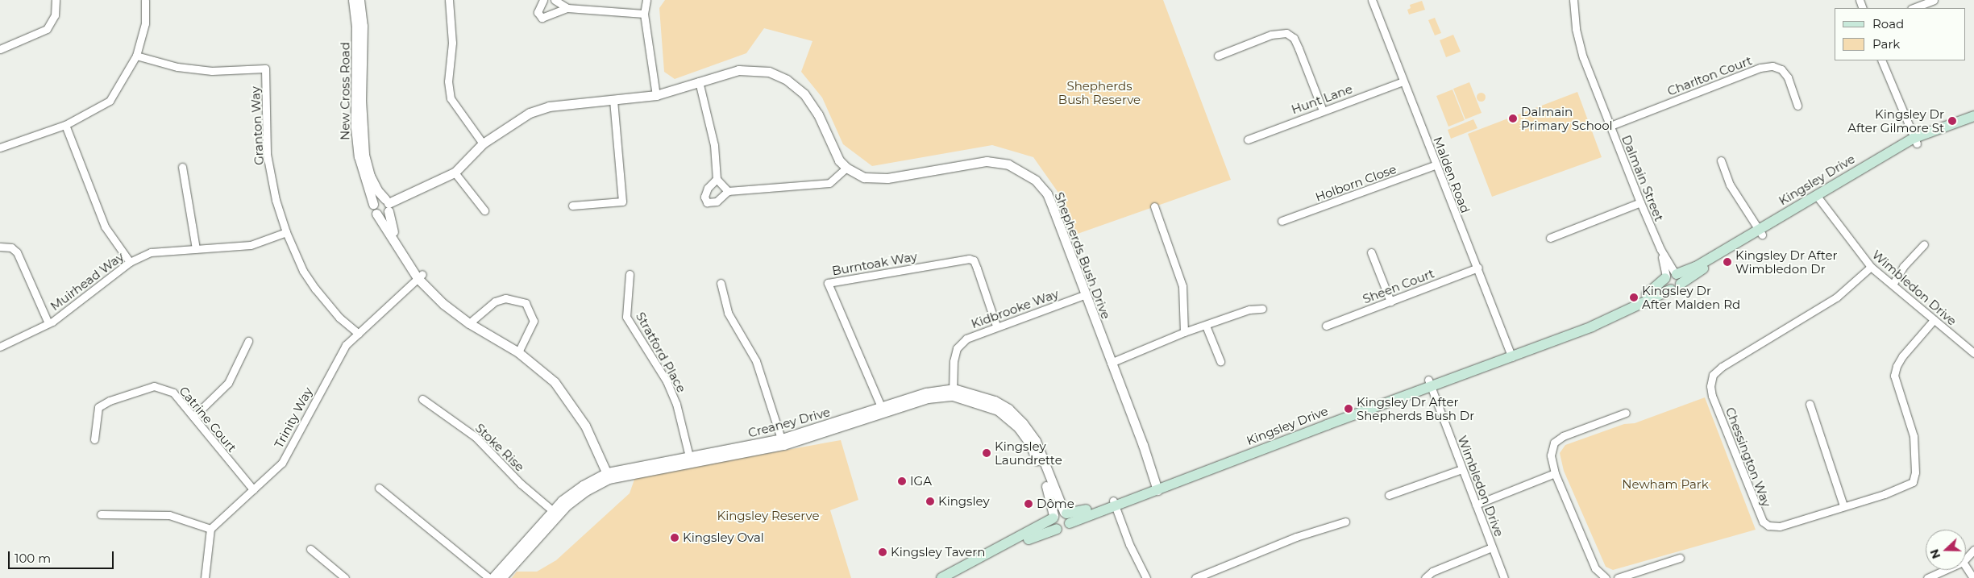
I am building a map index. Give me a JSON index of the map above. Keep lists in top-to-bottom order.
{
  "streets": {
    "main road": ["Kingsley Drive"],
    "street": [
      "Charlton Court",
      "New Cross Road",
      "Hunt Lane",
      "Granton Way",
      "Malden Road",
      "Dalmain Street",
      "Holborn Close",
      "Shepherds Bush Drive",
      "Burntoak Way",
      "Muirhead Way",
      "Sheen Court",
      "Wimbledon Drive",
      "Kidbrooke Way",
      "Stratford Place",
      "Trinity Way",
      "Catrine Court",
      "Creaney Drive",
      "Stoke Rise",
      "Chessington Way"
    ]
  },
  "crossings": [
    ["Charlton Court", "Dalmain Street"],
    ["New Cross Road", "Shepherds Bush Drive"],
    ["New Cross Road", "Trinity Way"],
    ["New Cross Road", "Creaney Drive"],
    ["Hunt Lane", "Malden Road"],
    ["Granton Way", "Muirhead Way"],
    ["Granton Way", "Trinity Way"],
    ["Malden Road", "Kingsley Drive"],
    ["Malden Road", "Holborn Close"],
    ["Malden Road", "Sheen Court"],
    ["Dalmain Street", "Kingsley Drive"],
    ["Kingsley Drive", "Shepherds Bush Drive"],
    ["Kingsley Drive", "Wimbledon Drive"],
    ["Kingsley Drive", "Creaney Drive"],
    ["Shepherds Bush Drive", "Kidbrooke Way"],
    ["Burntoak Way", "Kidbrooke Way"],
    ["Burntoak Way", "Creaney Drive"],
    ["Wimbledon Drive", "Chessington Way"],
    ["Kidbrooke Way", "Creaney Drive"],
    ["Stratford Place", "Creaney Drive"],
    ["Trinity Way", "Catrine Court"],
    ["Creaney Drive", "Stoke Rise"]
  ],
  "parks": ["Shepherds Bush Reserve", "Newham Park", "Kingsley Reserve"],
  "places": [
    "Dalmain Primary School",
    "Kingsley Dr After Gilmore St",
    "Kingsley Dr After Wimbledon Dr",
    "Kingsley Dr After Malden Rd",
    "Kingsley Dr After Shepherds Bush Dr",
    "Kingsley Laundrette",
    "IGA",
    "Kingsley",
    "Dôme",
    "Kingsley Oval",
    "Kingsley Tavern"
  ],
  "legend": ["Road", "Park"],
  "scale_bar": "100 m",
  "north": "left"
}
